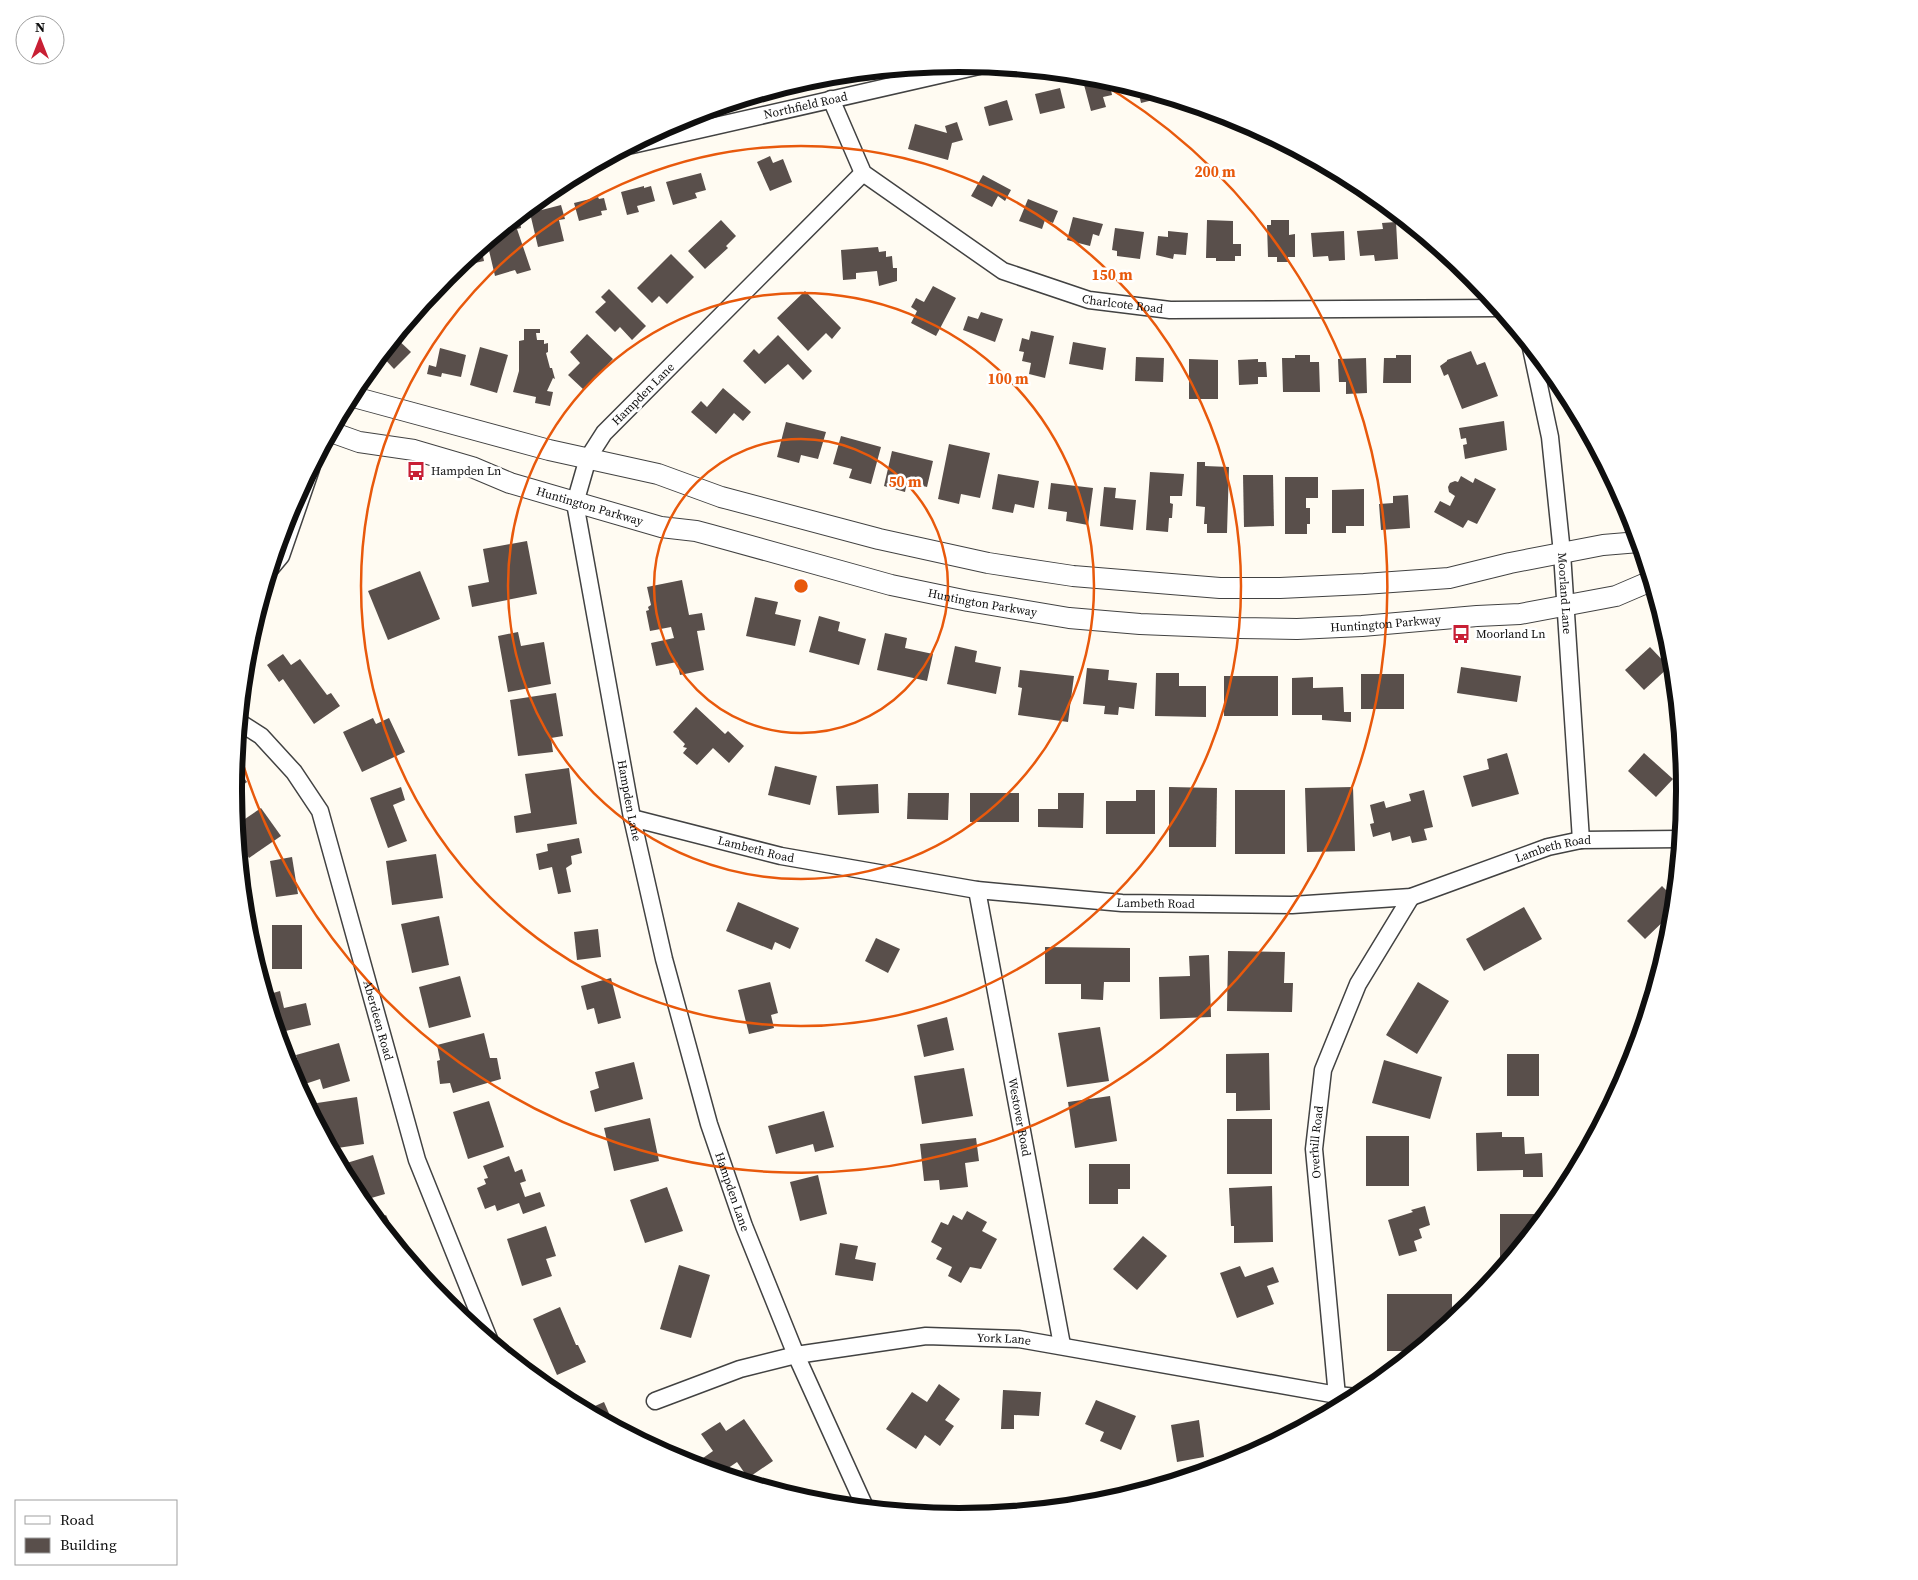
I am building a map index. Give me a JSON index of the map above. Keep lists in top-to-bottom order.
{
  "streets": {
    "street": [
      "Northfield Road",
      "Charlcote Road",
      "Hampden Lane",
      "Huntington Parkway",
      "Moorland Lane",
      "Lambeth Road",
      "Aberdeen Road",
      "Westover Road",
      "Overhill Road",
      "York Lane"
    ]
  },
  "crossings": [
    ["Charlcote Road", "Hampden Lane"],
    ["Hampden Lane", "Huntington Parkway"],
    ["Hampden Lane", "Lambeth Road"],
    ["Hampden Lane", "York Lane"],
    ["Huntington Parkway", "Moorland Lane"],
    ["Moorland Lane", "Lambeth Road"],
    ["Lambeth Road", "Westover Road"],
    ["Lambeth Road", "Overhill Road"],
    ["Westover Road", "York Lane"]
  ],
  "places": {
    "bus stop": ["Hampden Ln", "Moorland Ln"]
  },
  "legend": ["Road", "Building"],
  "north": "top",
  "rings": [
    "200 m",
    "150 m",
    "100 m",
    "50 m"
  ]
}
